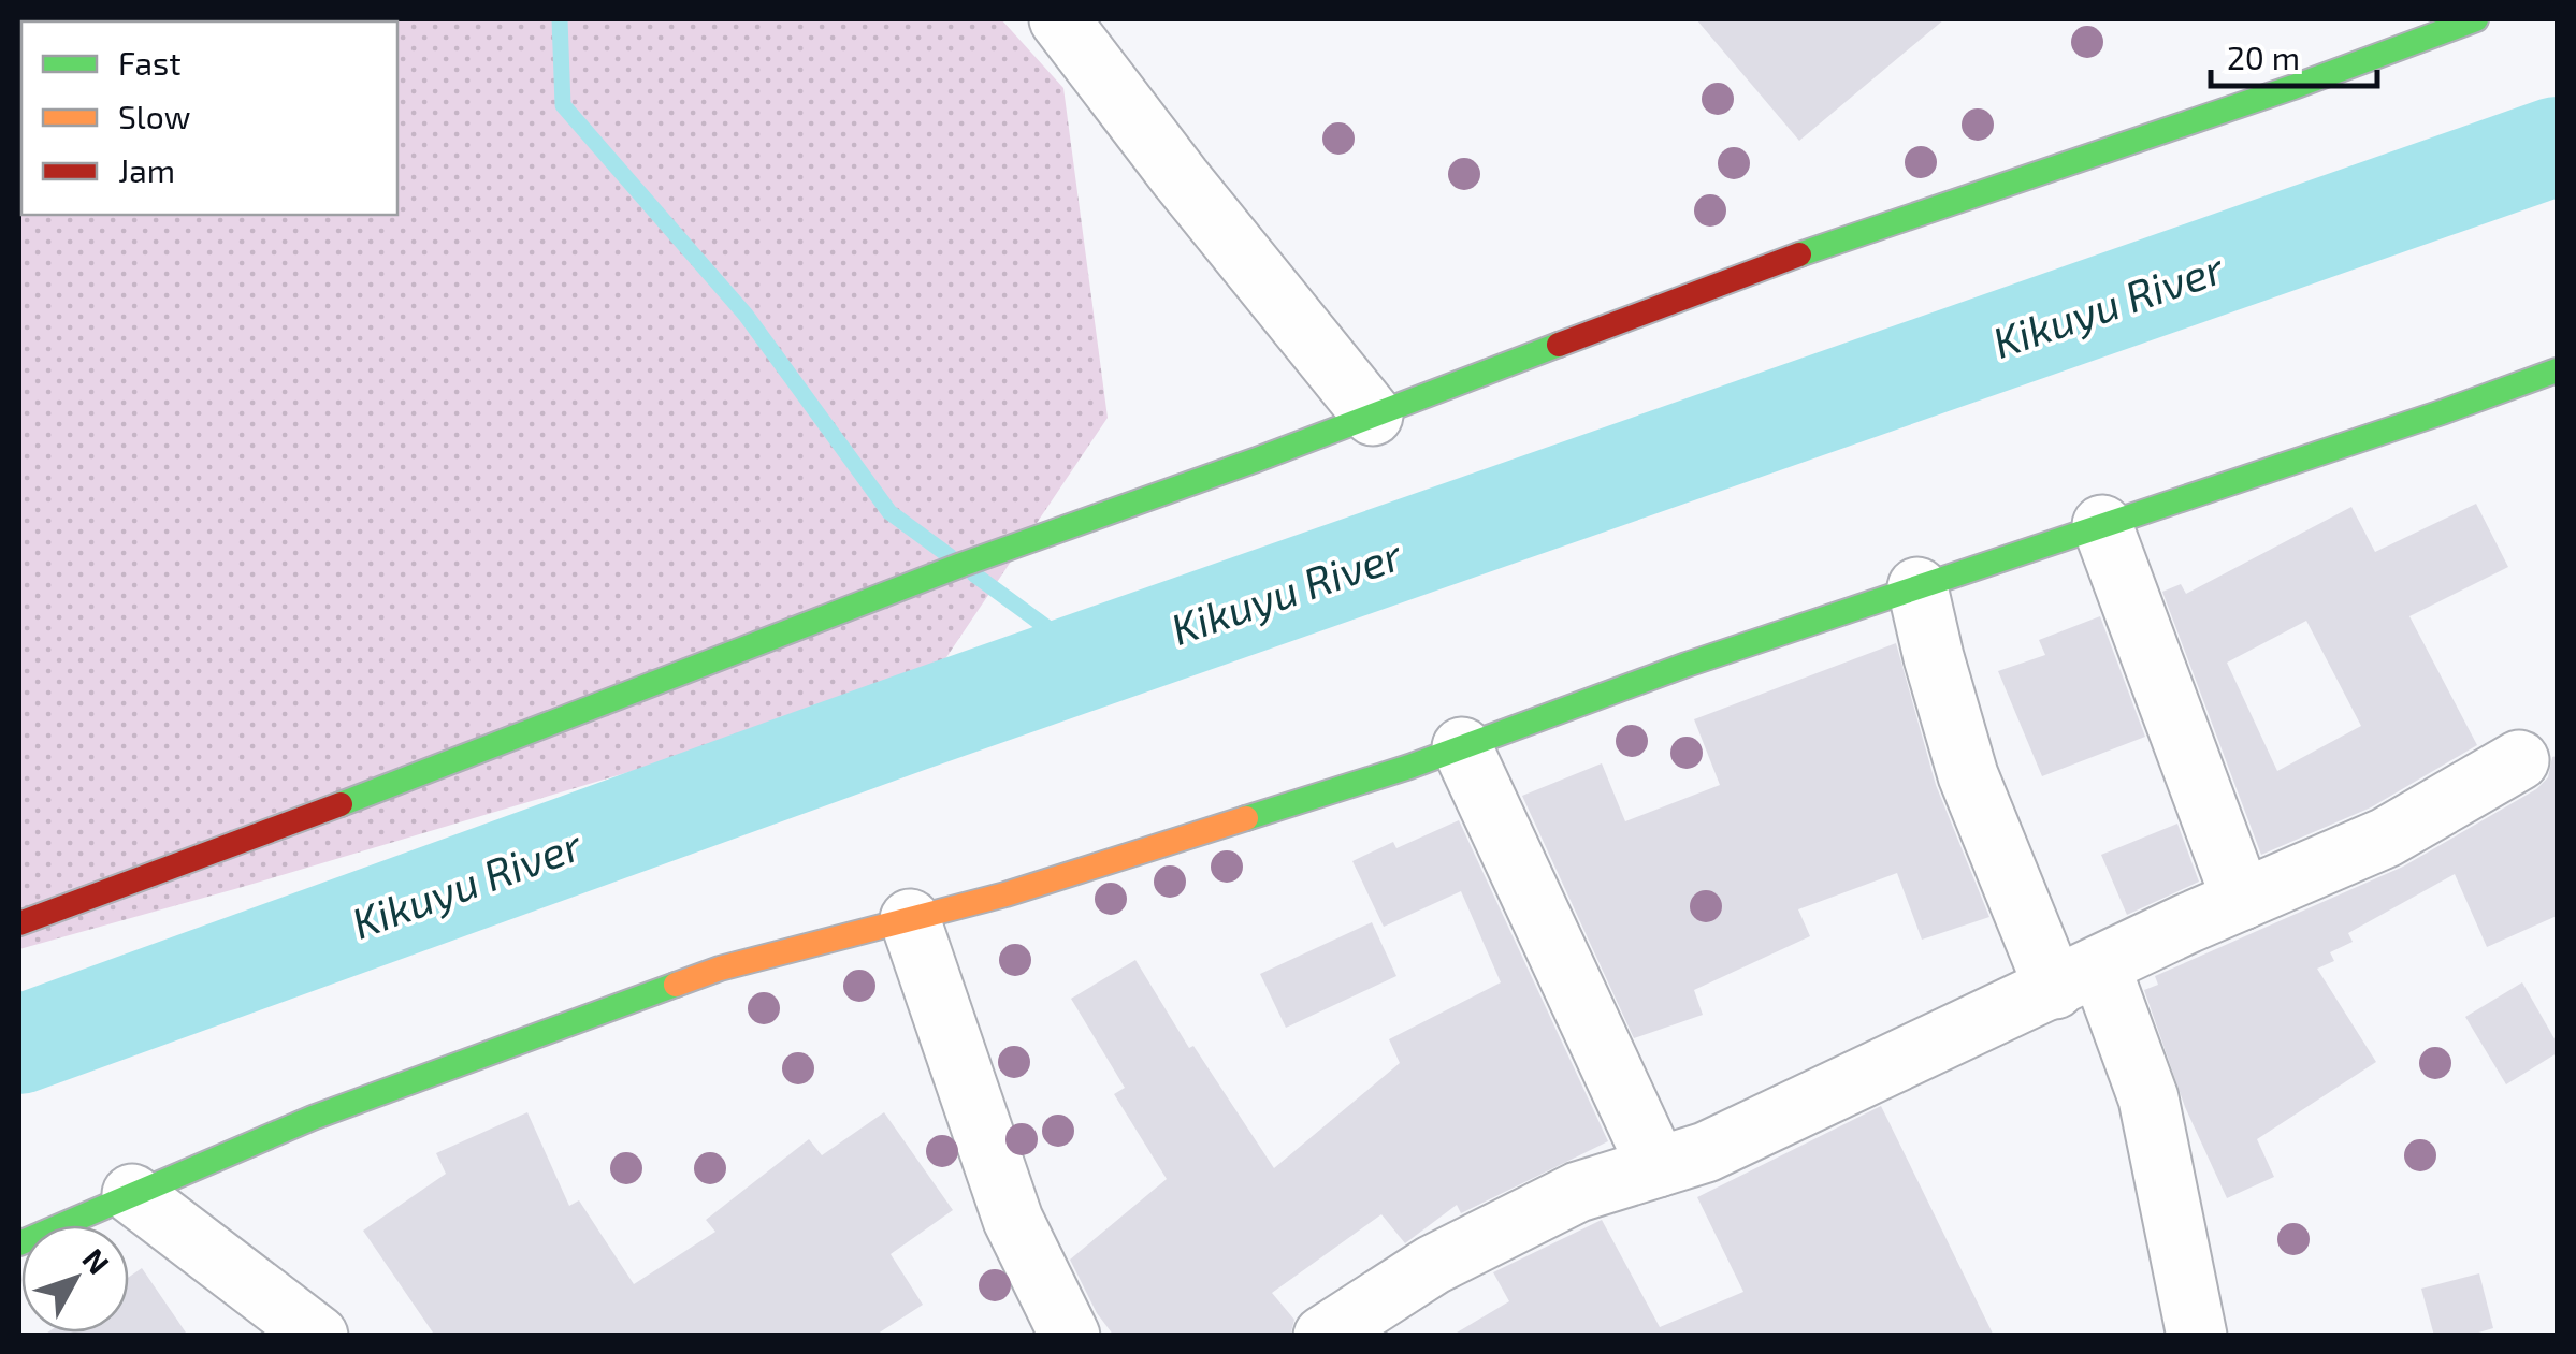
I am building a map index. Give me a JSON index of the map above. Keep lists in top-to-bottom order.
{
  "water": ["Kikuyu River"],
  "legend": ["Fast", "Slow", "Jam"],
  "scale_bar": "20 m",
  "north": "top right"
}
